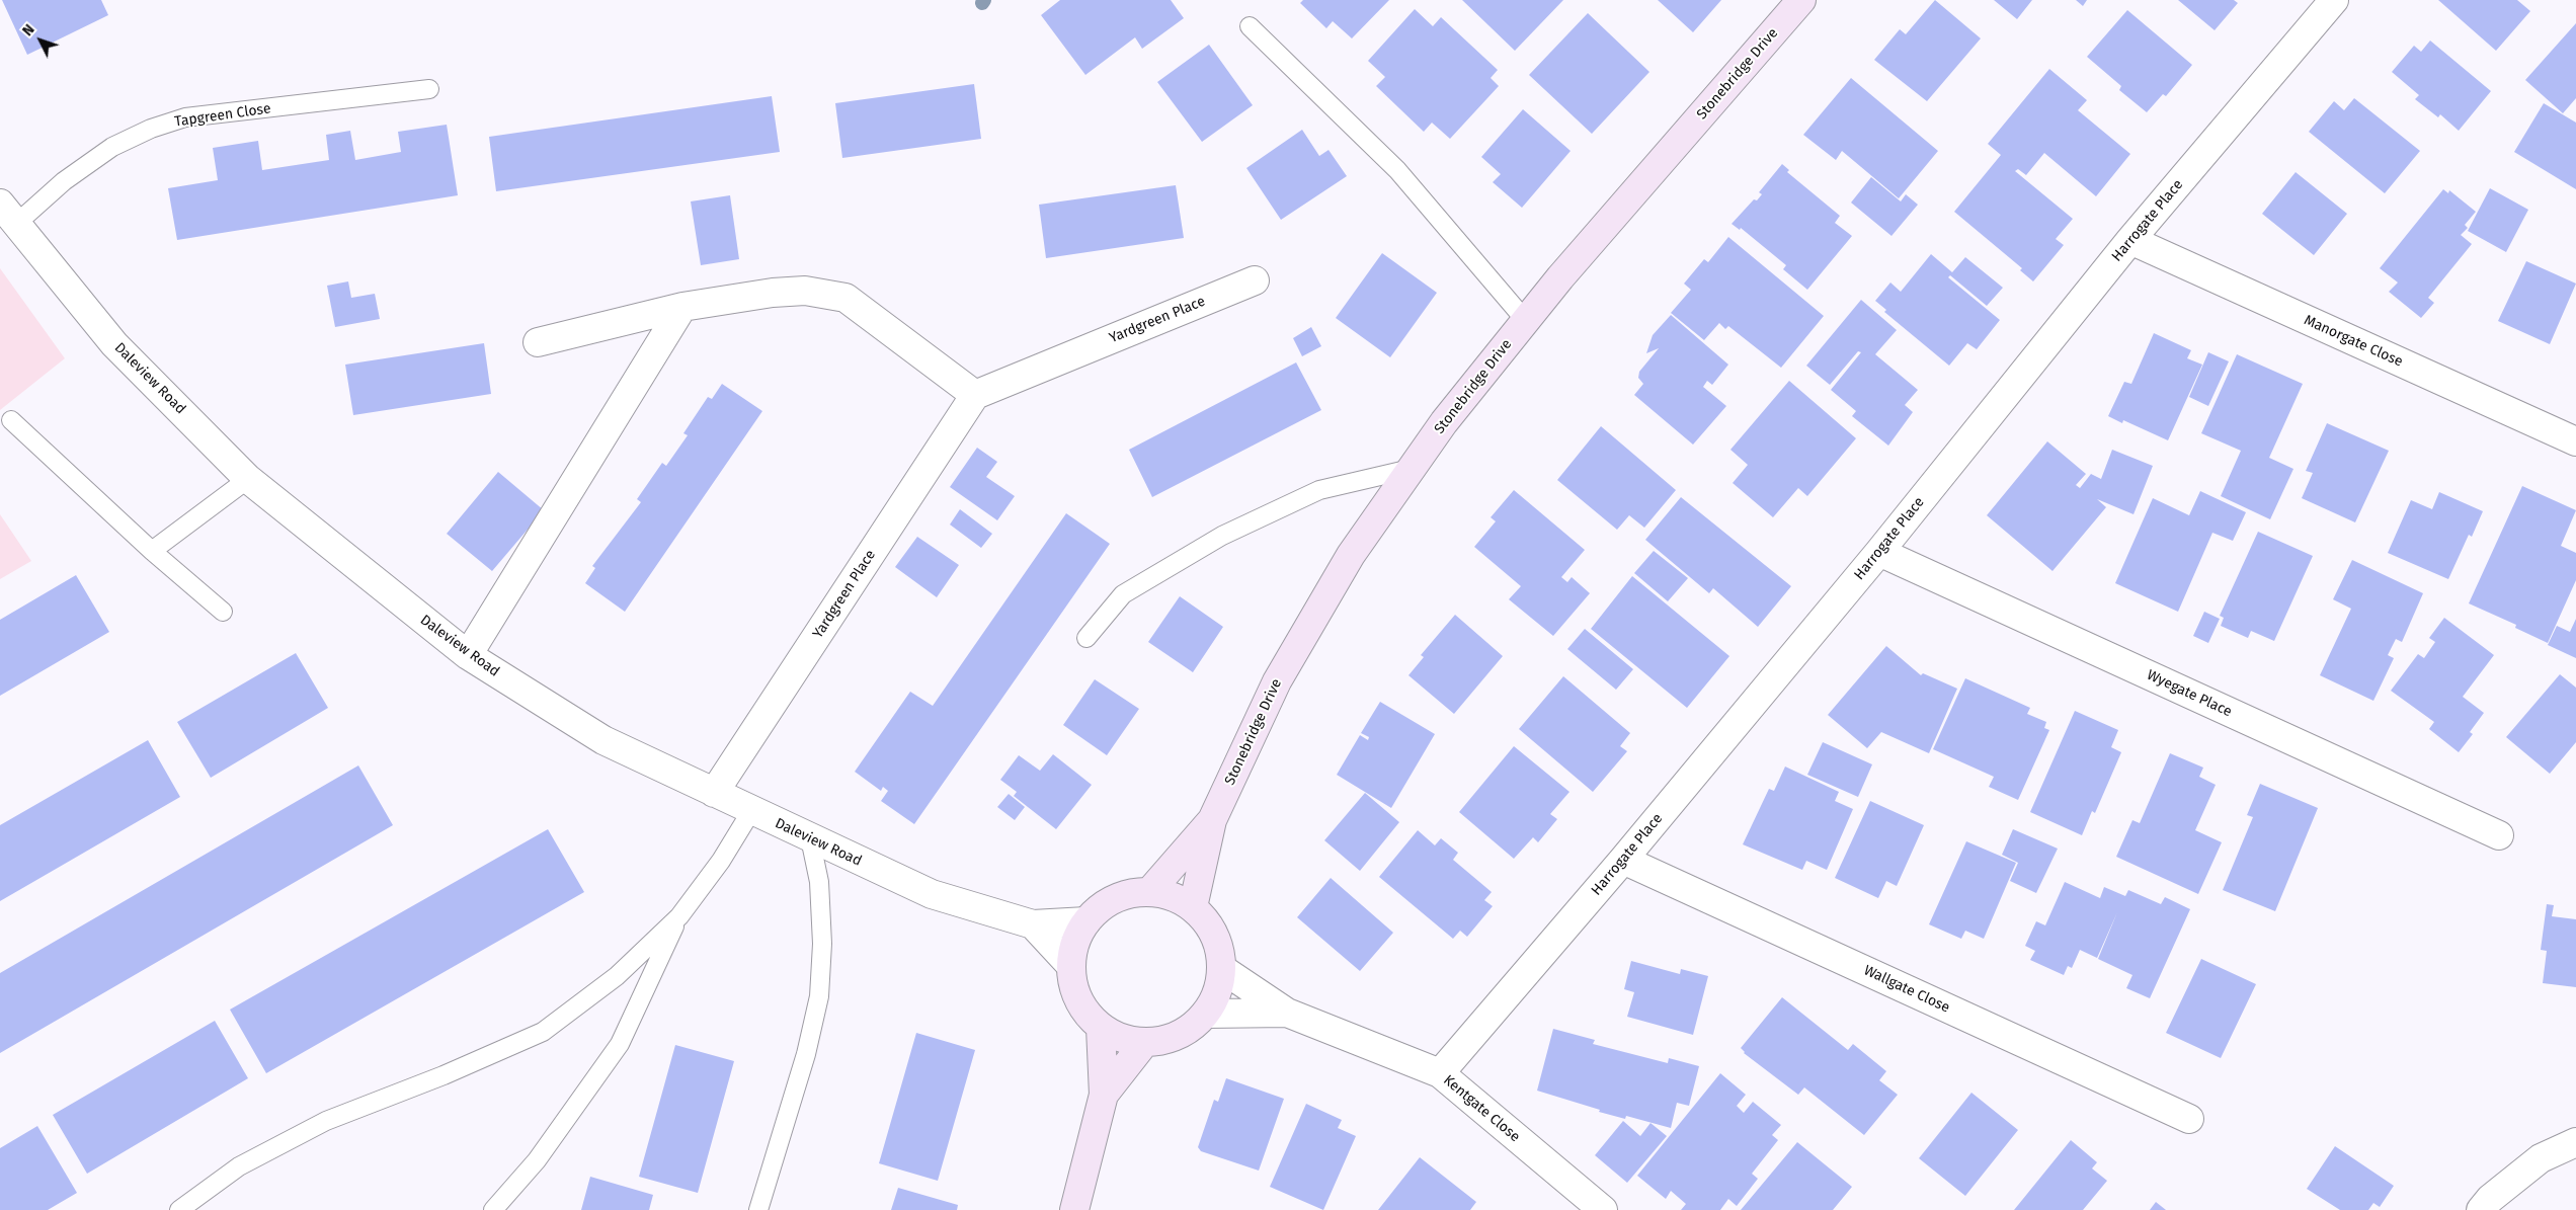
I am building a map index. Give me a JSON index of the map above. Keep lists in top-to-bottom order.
{
  "streets": {
    "street": [
      "Stonebridge Drive",
      "Harrogate Place",
      "Yardgreen Place",
      "Manorgate Close",
      "Daleview Road",
      "Wyegate Place",
      "Wallgate Close",
      "Kentgate Close"
    ],
    "lane": ["Tapgreen Close"]
  },
  "crossings": [
    ["Stonebridge Drive", "Daleview Road"],
    ["Stonebridge Drive", "Kentgate Close"],
    ["Tapgreen Close", "Daleview Road"],
    ["Harrogate Place", "Manorgate Close"],
    ["Harrogate Place", "Wyegate Place"],
    ["Harrogate Place", "Wallgate Close"],
    ["Harrogate Place", "Kentgate Close"],
    ["Yardgreen Place", "Daleview Road"],
    ["Daleview Road", "Kentgate Close"]
  ],
  "north": "top left"
}
